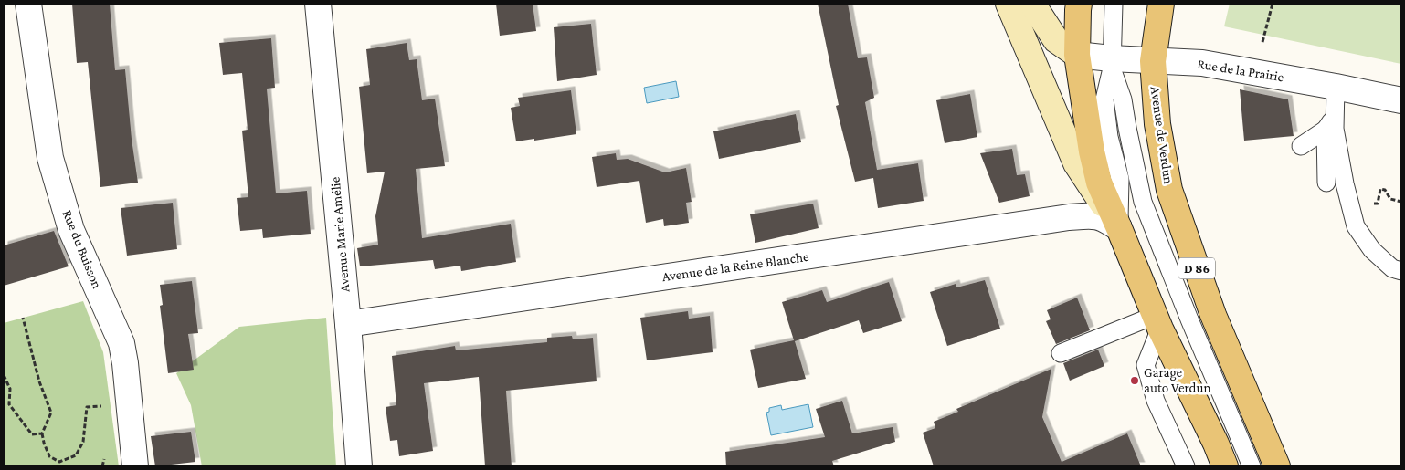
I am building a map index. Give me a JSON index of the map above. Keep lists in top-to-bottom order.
{
  "streets": {
    "main road": ["Avenue de Verdun", "D 86"],
    "street": [
      "Rue de la Prairie",
      "Avenue Marie Amélie",
      "Rue du Buisson",
      "Avenue de la Reine Blanche"
    ]
  },
  "crossings": [
    ["Rue de la Prairie", "Avenue de Verdun"],
    ["Avenue Marie Amélie", "Avenue de la Reine Blanche"]
  ],
  "places": ["Garage auto Verdun"]
}
